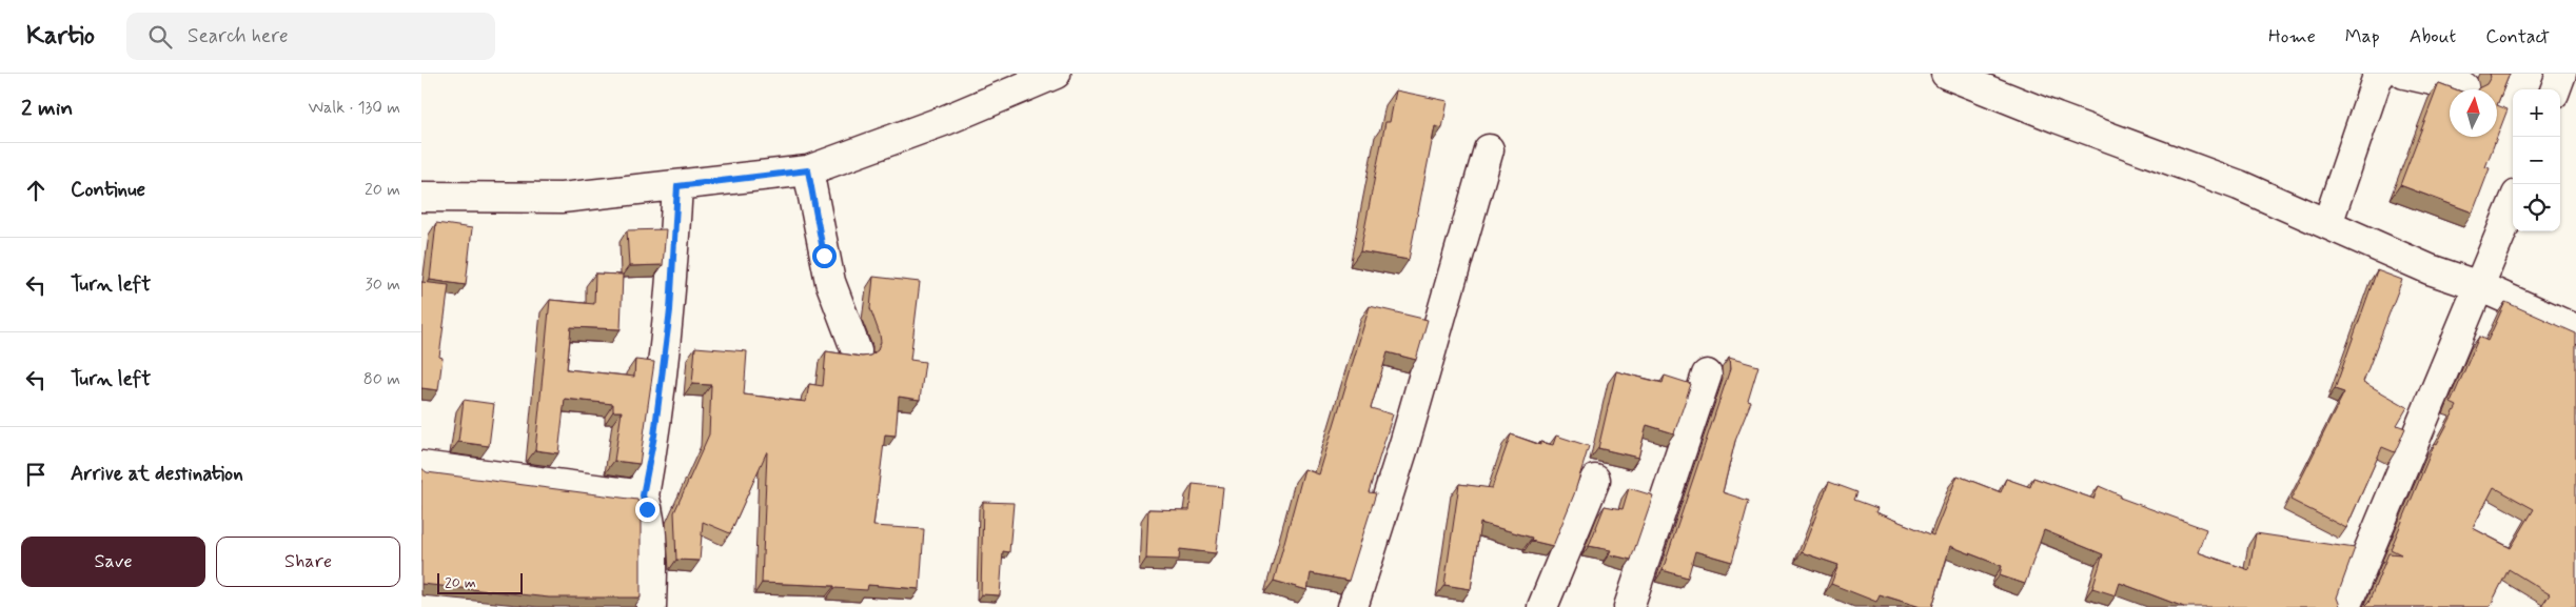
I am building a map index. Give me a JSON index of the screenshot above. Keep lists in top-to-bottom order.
{
  "scale_bar": "20 m",
  "north": "top",
  "page": {
    "header": "Kartio",
    "search": "Search here",
    "nav": [
      "Home",
      "Map",
      "About",
      "Contact"
    ],
    "heading": ["2 min", "Walk · 130 m"],
    "map_buttons": ["+", "−"],
    "list": [
      ["Continue", "20 m"],
      ["Turn left", "30 m"],
      ["Turn left", "80 m"],
      "Arrive at destination"
    ],
    "buttons": ["Save", "Share"],
    "scale": "20 m"
  }
}
